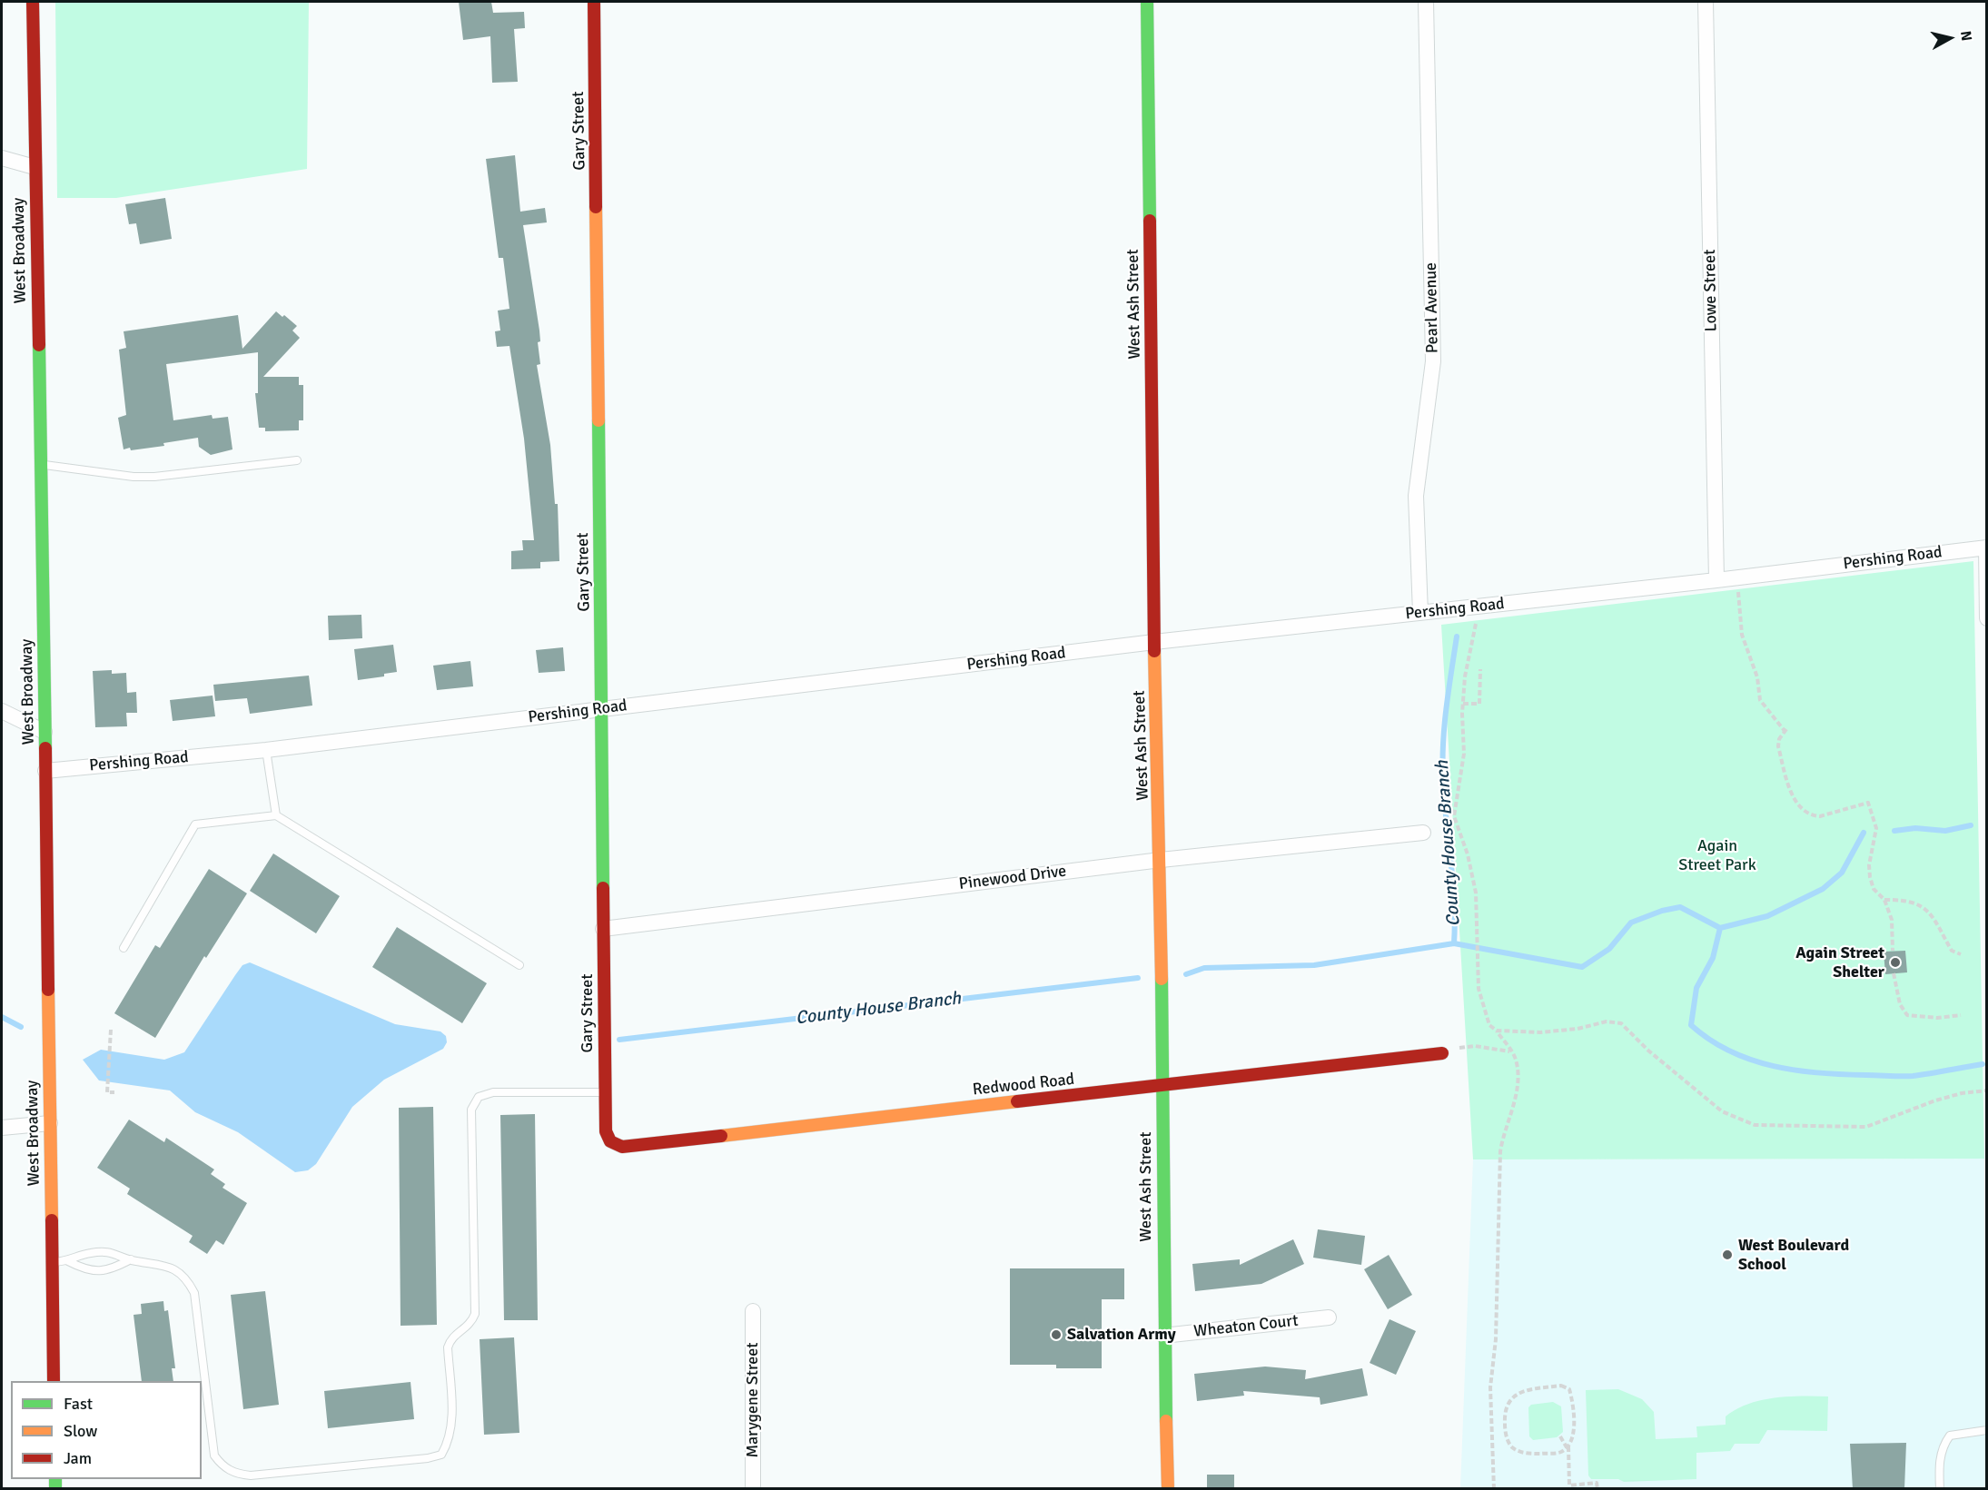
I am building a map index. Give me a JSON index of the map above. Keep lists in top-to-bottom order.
{
  "streets": {
    "street": [
      "Gary Street",
      "West Broadway",
      "Lowe Street",
      "West Ash Street",
      "Pearl Avenue",
      "Pershing Road",
      "Pinewood Drive",
      "Redwood Road",
      "Wheaton Court",
      "Marygene Street"
    ]
  },
  "crossings": [
    ["Gary Street", "Pershing Road"],
    ["Gary Street", "Pinewood Drive"],
    ["Gary Street", "Redwood Road"],
    ["West Broadway", "Pershing Road"],
    ["Lowe Street", "Pershing Road"],
    ["West Ash Street", "Pershing Road"],
    ["West Ash Street", "Pinewood Drive"],
    ["West Ash Street", "Redwood Road"],
    ["West Ash Street", "Wheaton Court"],
    ["Pearl Avenue", "Pershing Road"]
  ],
  "water": ["County House Branch"],
  "parks": ["Again Street Park"],
  "places": ["Again Street Shelter", "West Boulevard School", "Salvation Army"],
  "legend": ["Fast", "Slow", "Jam"],
  "north": "right"
}
